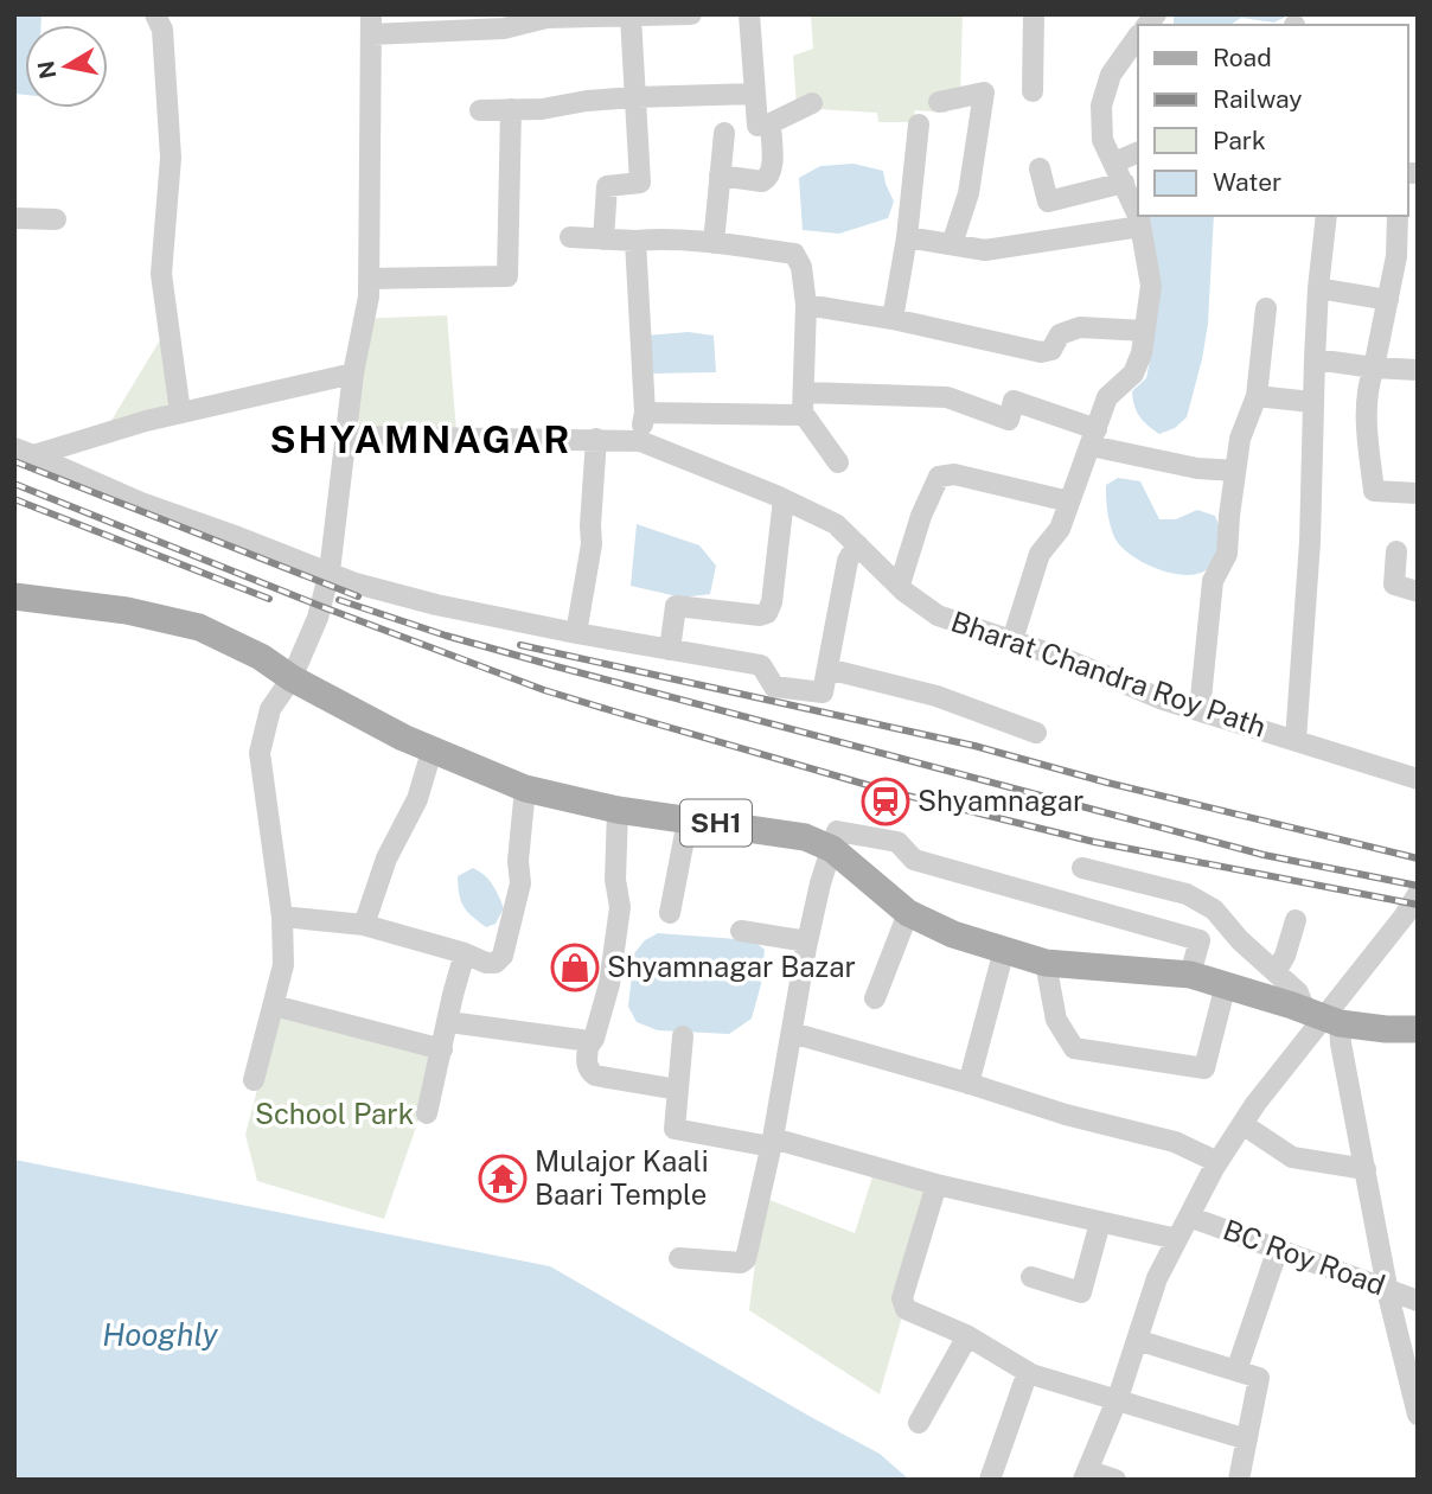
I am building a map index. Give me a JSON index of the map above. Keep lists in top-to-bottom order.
{
  "streets": {
    "main road": ["SH1"],
    "street": ["Bharat Chandra Roy Path", "BC Roy Road"]
  },
  "districts": ["SHYAMNAGAR"],
  "water": ["Hooghly"],
  "parks": ["School Park"],
  "places": {
    "station": ["Shyamnagar"],
    "shop": ["Shyamnagar Bazar"],
    "temple": ["Mulajor Kaali Baari Temple"]
  },
  "legend": [
    "Road",
    "Railway",
    "Park",
    "Water"
  ],
  "north": "left"
}
